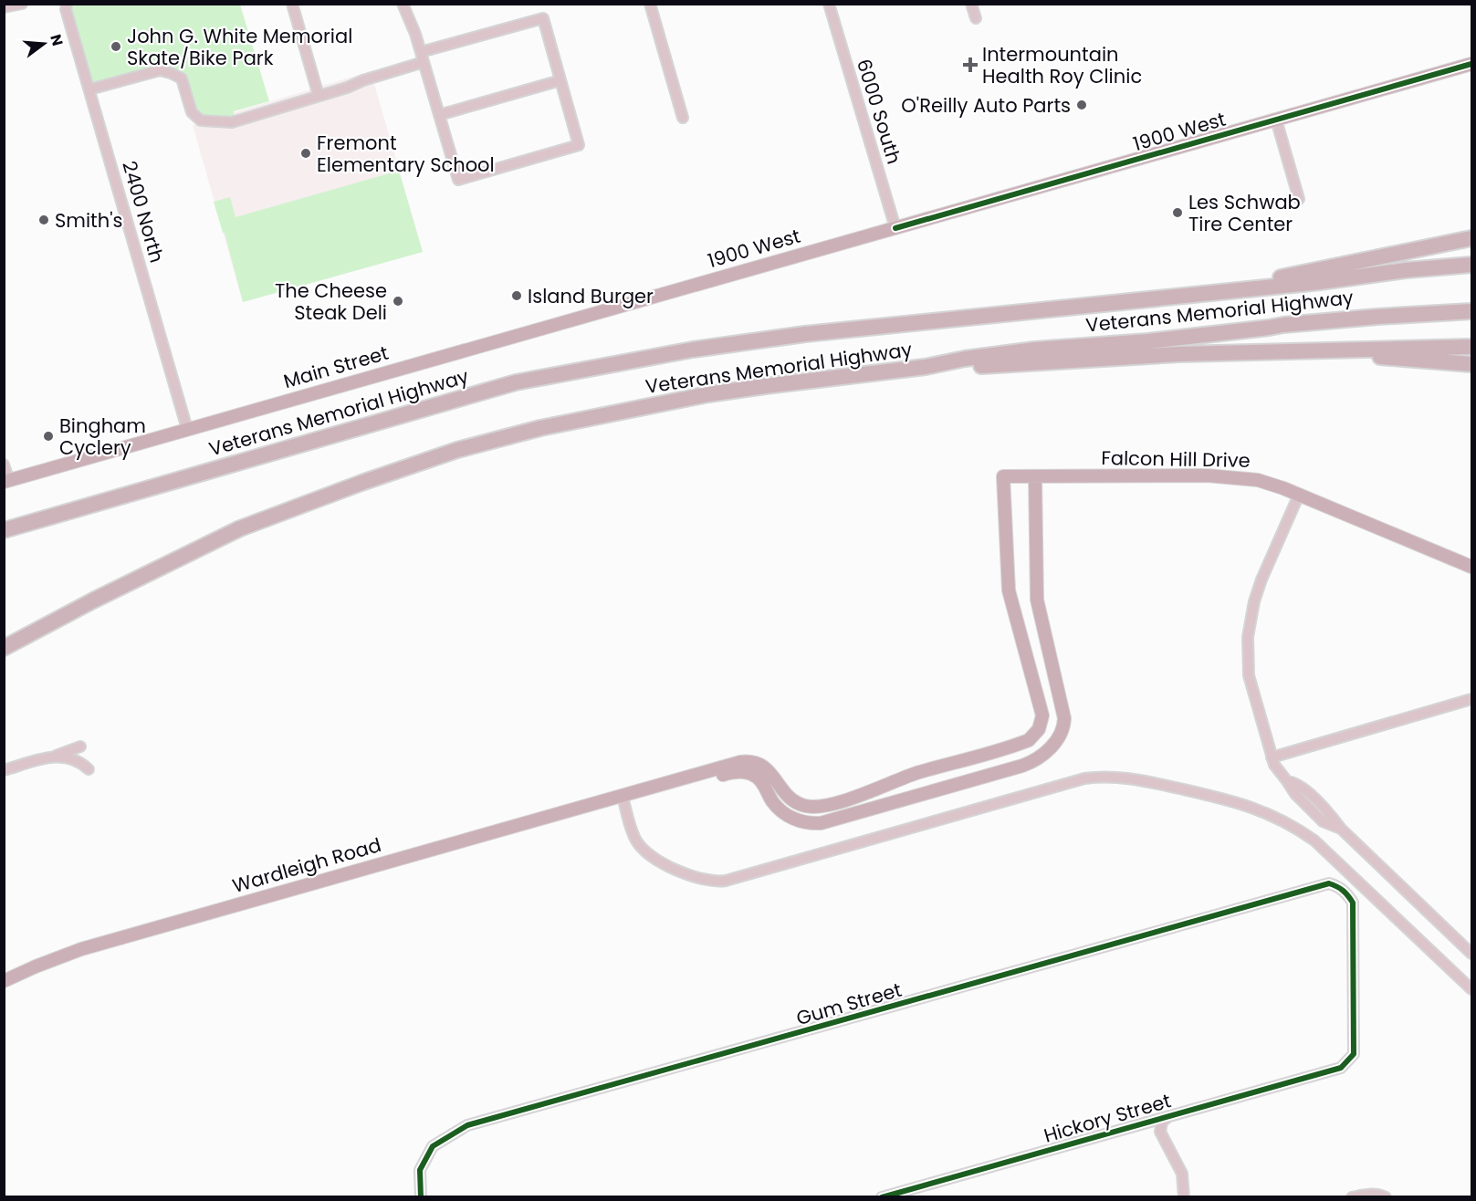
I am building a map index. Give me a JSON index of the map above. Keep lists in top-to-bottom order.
{
  "streets": {
    "highway": ["Veterans Memorial Highway"],
    "main road": [
      "1900 West",
      "Main Street",
      "Falcon Hill Drive",
      "Wardleigh Road"
    ],
    "street": [
      "6000 South",
      "2400 North",
      "Gum Street",
      "Hickory Street"
    ]
  },
  "crossings": [
    ["6000 South", "1900 West"],
    ["1900 West", "Main Street"],
    ["2400 North", "Main Street"],
    ["Falcon Hill Drive", "Wardleigh Road"],
    ["Gum Street", "Hickory Street"]
  ],
  "places": {
    "other": [
      "John G. White Memorial Skate/Bike Park",
      "O'Reilly Auto Parts",
      "Fremont Elementary School",
      "Les Schwab Tire Center",
      "Smith's",
      "Island Burger",
      "The Cheese Steak Deli",
      "Bingham Cyclery"
    ],
    "health": ["Intermountain Health Roy Clinic"]
  },
  "north": "right"
}
